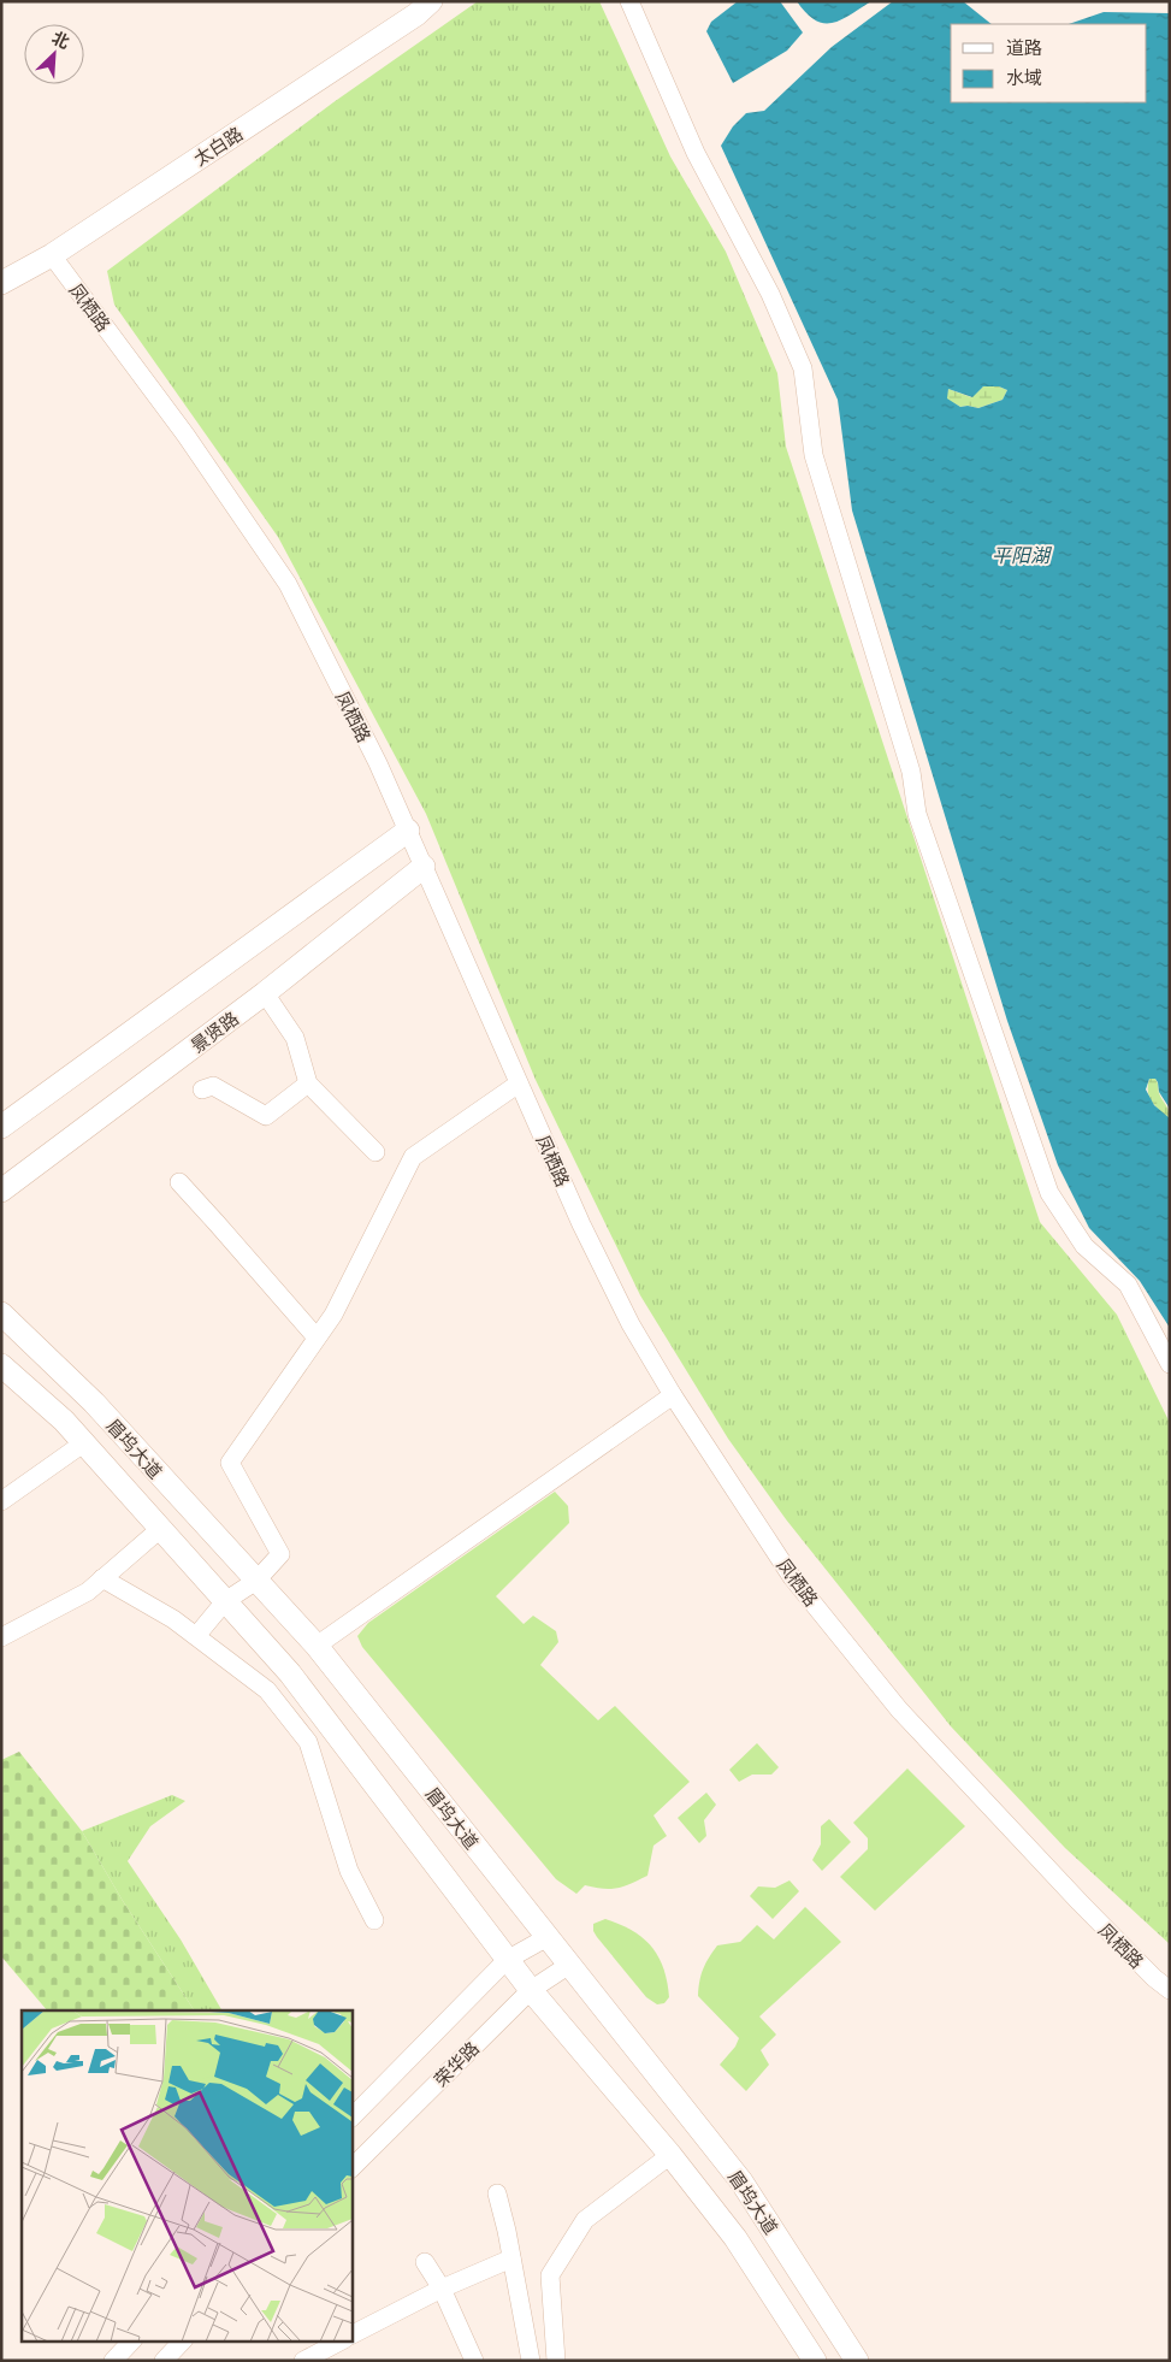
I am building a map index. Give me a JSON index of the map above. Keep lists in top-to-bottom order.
{
  "streets": {
    "main road": ["太白路", "景贤路", "眉坞大道"],
    "street": ["凤栖路", "荣华路"]
  },
  "crossings": [
    ["太白路", "凤栖路"],
    ["凤栖路", "景贤路"],
    ["眉坞大道", "荣华路"]
  ],
  "water": ["平阳湖"],
  "legend": ["道路", "水域"],
  "north": "top right"
}
